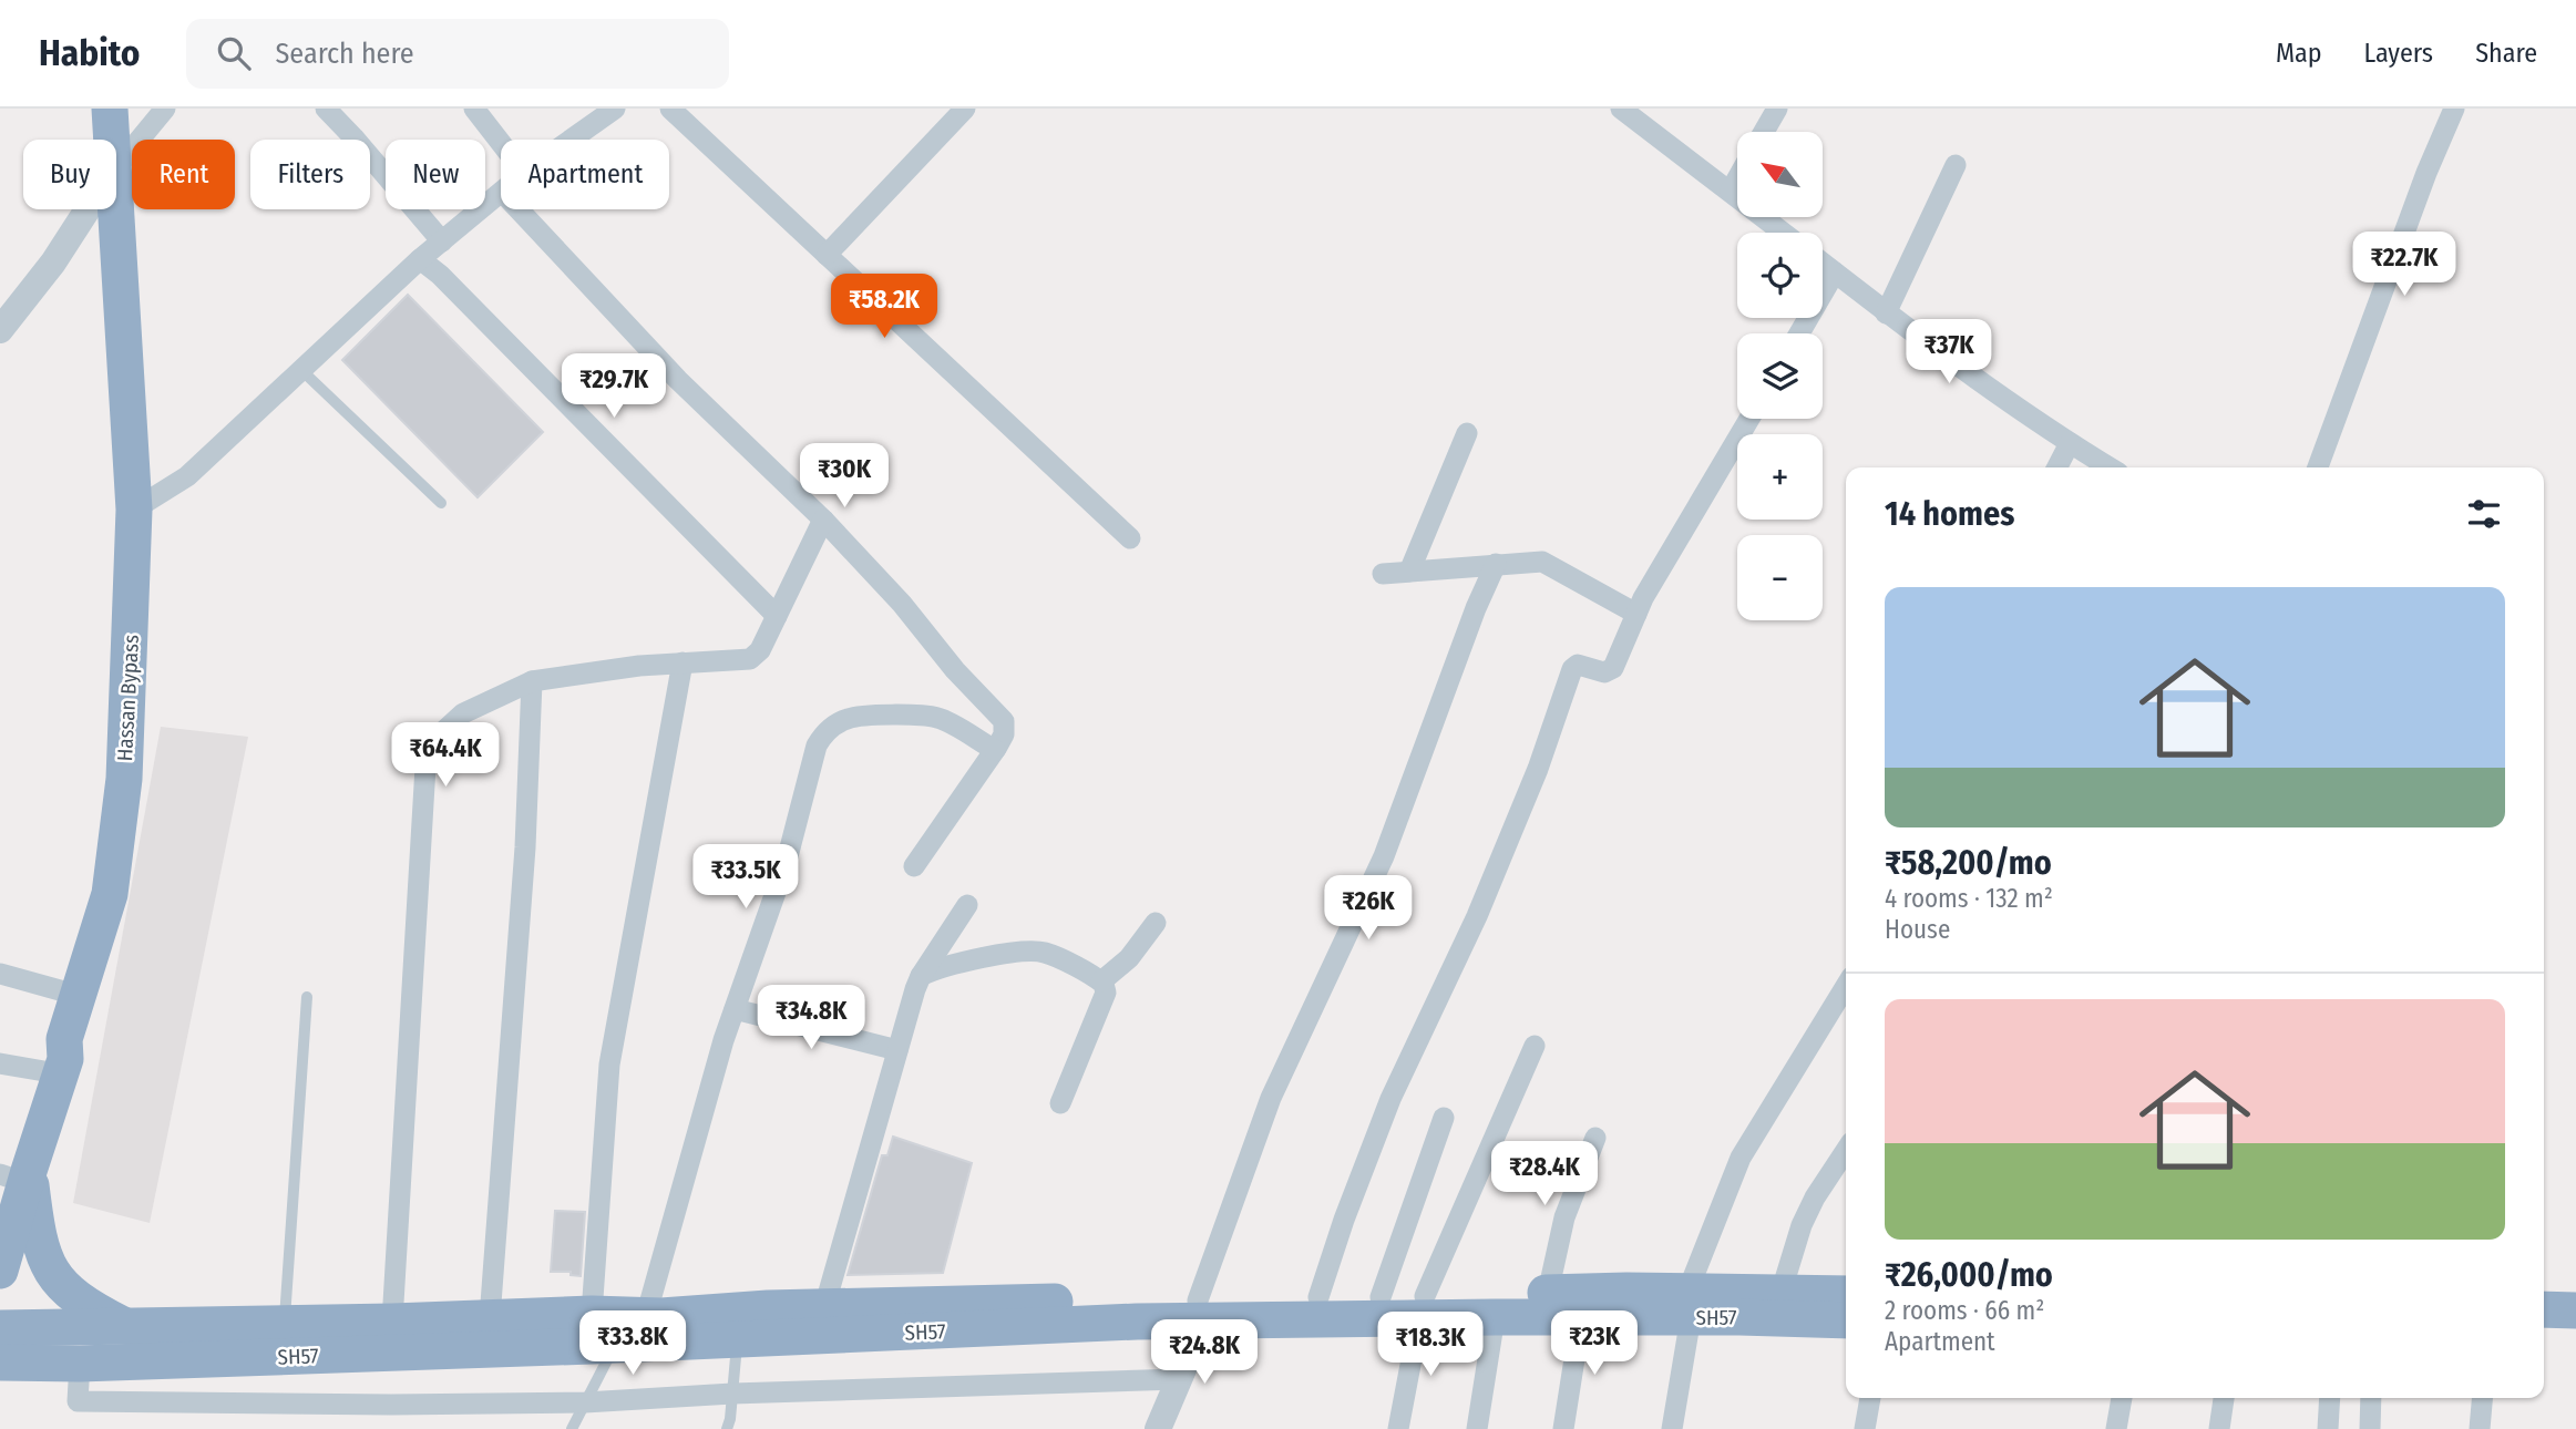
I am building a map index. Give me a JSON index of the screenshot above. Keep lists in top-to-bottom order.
{
  "streets": {
    "highway": ["Hassan Bypass", "SH57"]
  },
  "north": "top left",
  "page": {
    "header": "Habito",
    "search": "Search here",
    "nav": ["Map", "Layers", "Share"],
    "map_buttons": ["+", "−"],
    "chip": [
      "Buy",
      "Rent",
      "Filters",
      "New",
      "Apartment"
    ],
    "price": [
      "₹22.7K",
      "₹58.2K",
      "₹37K",
      "₹29.7K",
      "₹30K",
      "₹64.4K",
      "₹33.5K",
      "₹26K",
      "₹34.8K",
      "₹28.4K",
      "₹33.8K",
      "₹23K",
      "₹18.3K",
      "₹24.8K"
    ],
    "heading": "14 homes",
    "list": [
      {
        "name": "₹58,200/mo",
        "note": "4 rooms · 132 m² · House"
      },
      {
        "name": "₹26,000/mo",
        "note": "2 rooms · 66 m² · Apartment"
      }
    ]
  }
}
